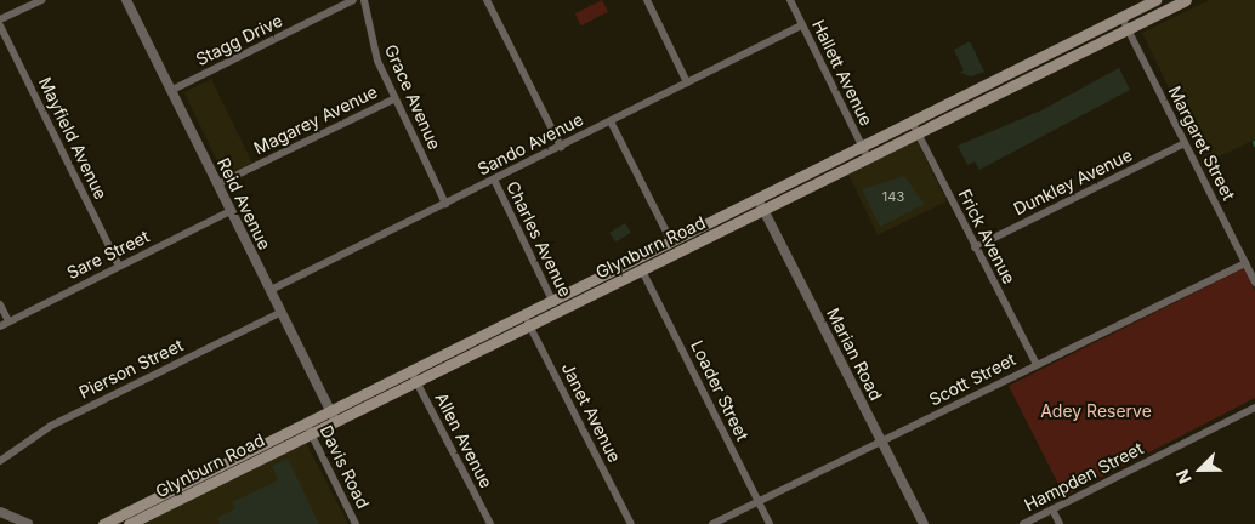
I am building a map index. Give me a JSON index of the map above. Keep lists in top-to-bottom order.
{
  "streets": {
    "main road": ["Glynburn Road"],
    "street": [
      "Stagg Drive",
      "Hallett Avenue",
      "Grace Avenue",
      "Magarey Avenue",
      "Mayfield Avenue",
      "Margaret Street",
      "Sando Avenue",
      "Dunkley Avenue",
      "Reid Avenue",
      "Frick Avenue",
      "Charles Avenue",
      "Sare Street",
      "Marian Road",
      "Pierson Street",
      "Scott Street",
      "Loader Street",
      "Janet Avenue",
      "Allen Avenue",
      "Davis Road",
      "Hampden Street"
    ]
  },
  "crossings": [
    ["Stagg Drive", "Reid Avenue"],
    ["Hallett Avenue", "Sando Avenue"],
    ["Hallett Avenue", "Glynburn Road"],
    ["Grace Avenue", "Magarey Avenue"],
    ["Grace Avenue", "Sando Avenue"],
    ["Magarey Avenue", "Reid Avenue"],
    ["Mayfield Avenue", "Sare Street"],
    ["Margaret Street", "Dunkley Avenue"],
    ["Margaret Street", "Glynburn Road"],
    ["Margaret Street", "Scott Street"],
    ["Sando Avenue", "Reid Avenue"],
    ["Sando Avenue", "Charles Avenue"],
    ["Dunkley Avenue", "Frick Avenue"],
    ["Reid Avenue", "Glynburn Road"],
    ["Reid Avenue", "Sare Street"],
    ["Reid Avenue", "Pierson Street"],
    ["Frick Avenue", "Glynburn Road"],
    ["Frick Avenue", "Scott Street"],
    ["Charles Avenue", "Glynburn Road"],
    ["Glynburn Road", "Marian Road"],
    ["Glynburn Road", "Loader Street"],
    ["Glynburn Road", "Janet Avenue"],
    ["Glynburn Road", "Allen Avenue"],
    ["Glynburn Road", "Davis Road"],
    ["Marian Road", "Scott Street"],
    ["Scott Street", "Loader Street"]
  ],
  "parks": ["Adey Reserve"],
  "house_numbers": ["143"],
  "north": "bottom left"
}
